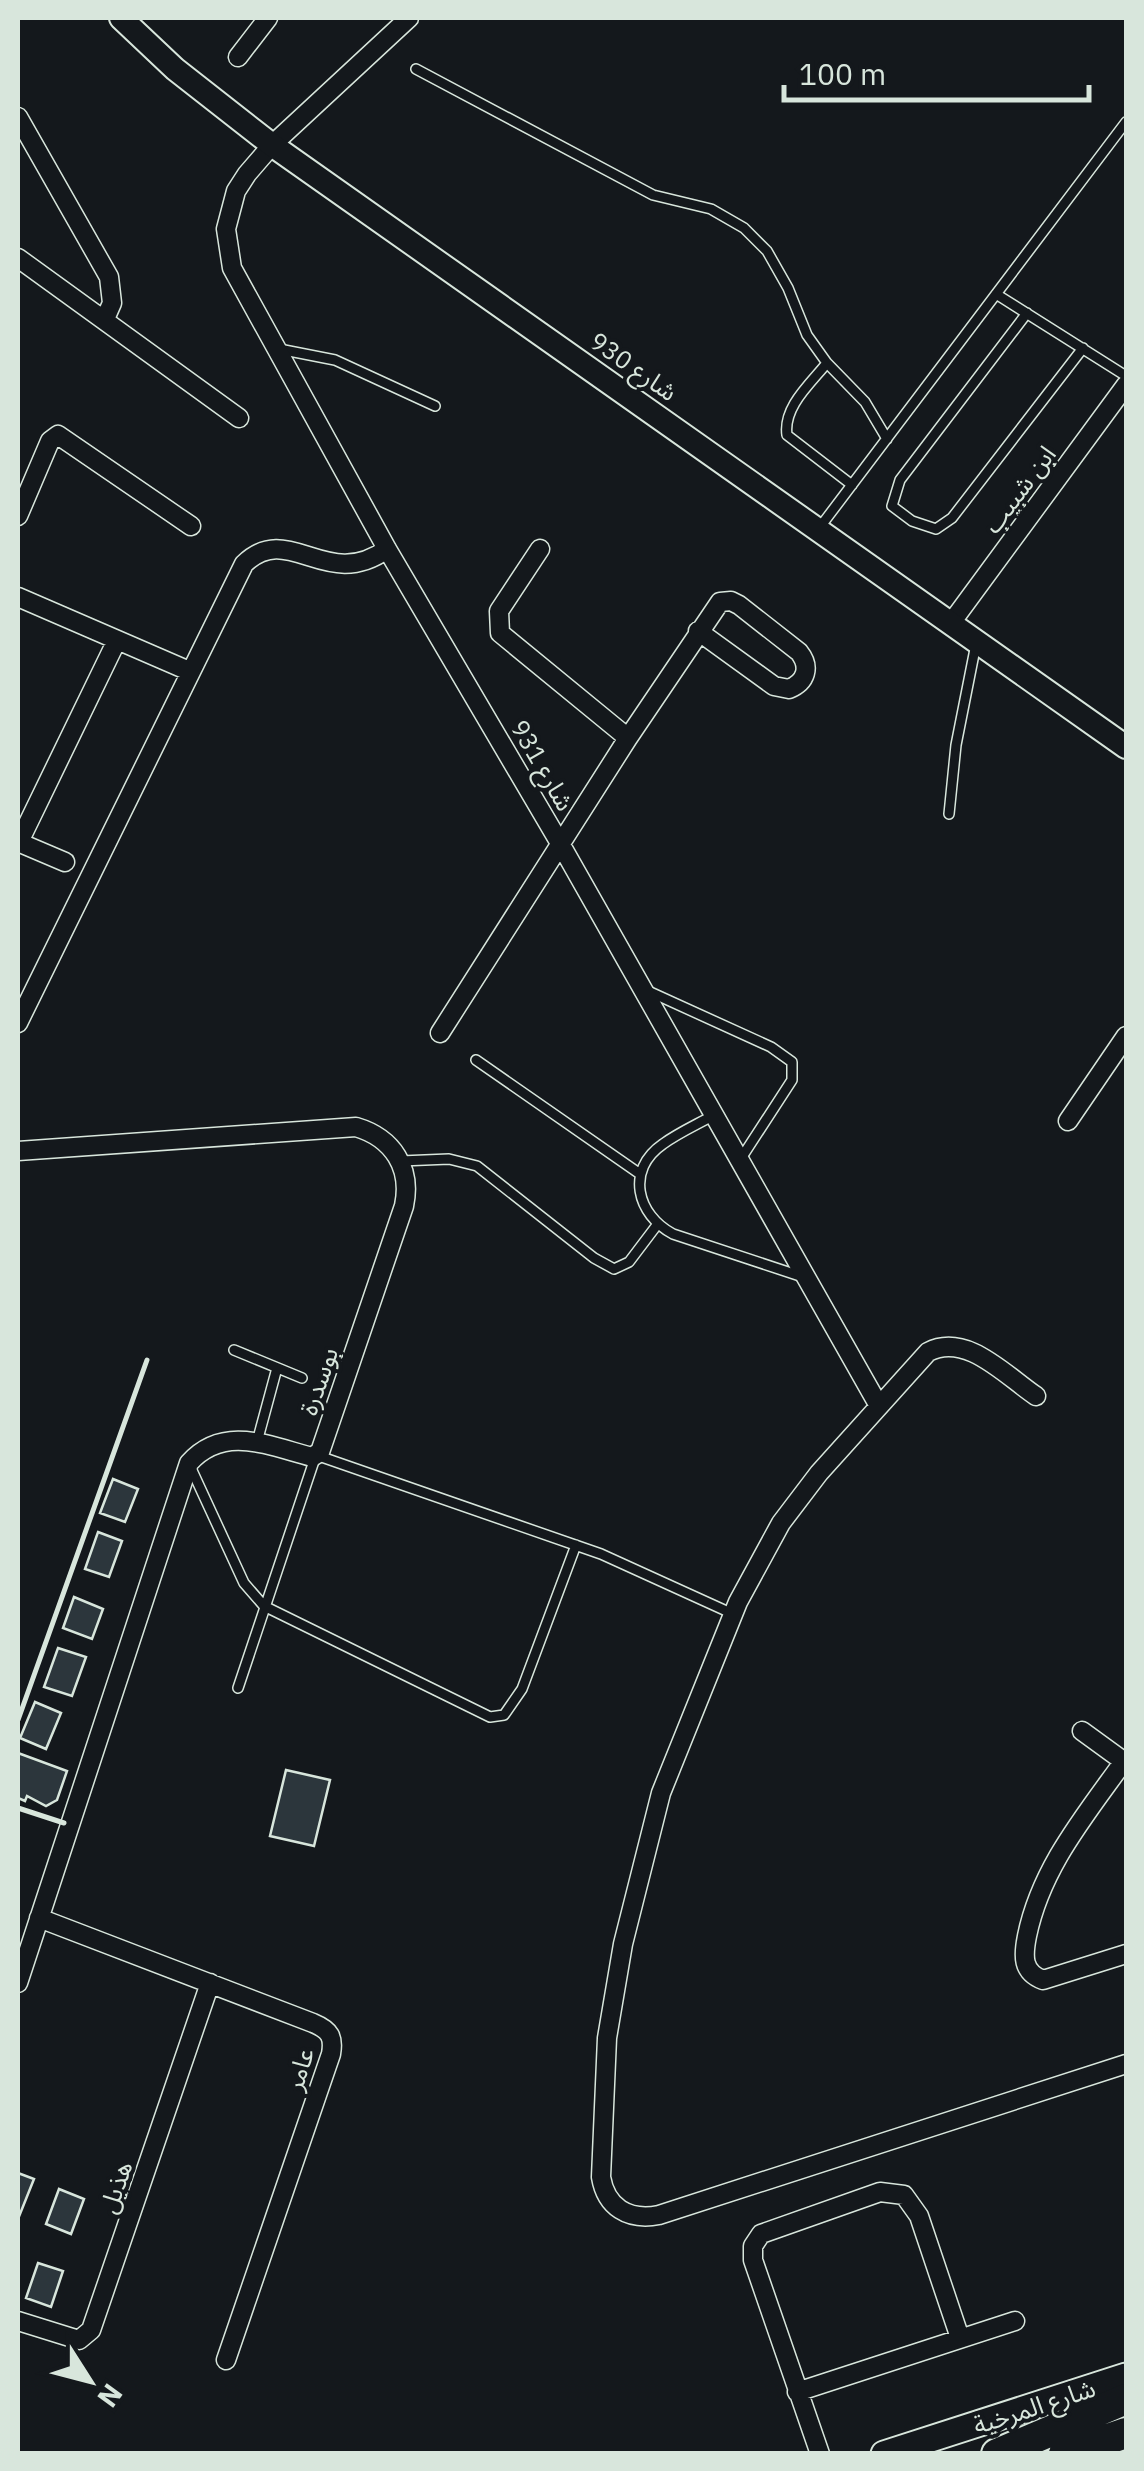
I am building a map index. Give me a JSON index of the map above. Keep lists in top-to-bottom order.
{
  "streets": {
    "main road": ["شارع المرخية"],
    "street": [
      "شارع 930",
      "ابن شبيب",
      "شارع 931",
      "بوسدرة",
      "عامر",
      "هذيل"
    ]
  },
  "crossings": [
    ["شارع 930", "ابن شبيب"],
    ["شارع 930", "شارع 931"],
    ["عامر", "هذيل"]
  ],
  "scale_bar": "100 m",
  "north": "bottom right"
}
